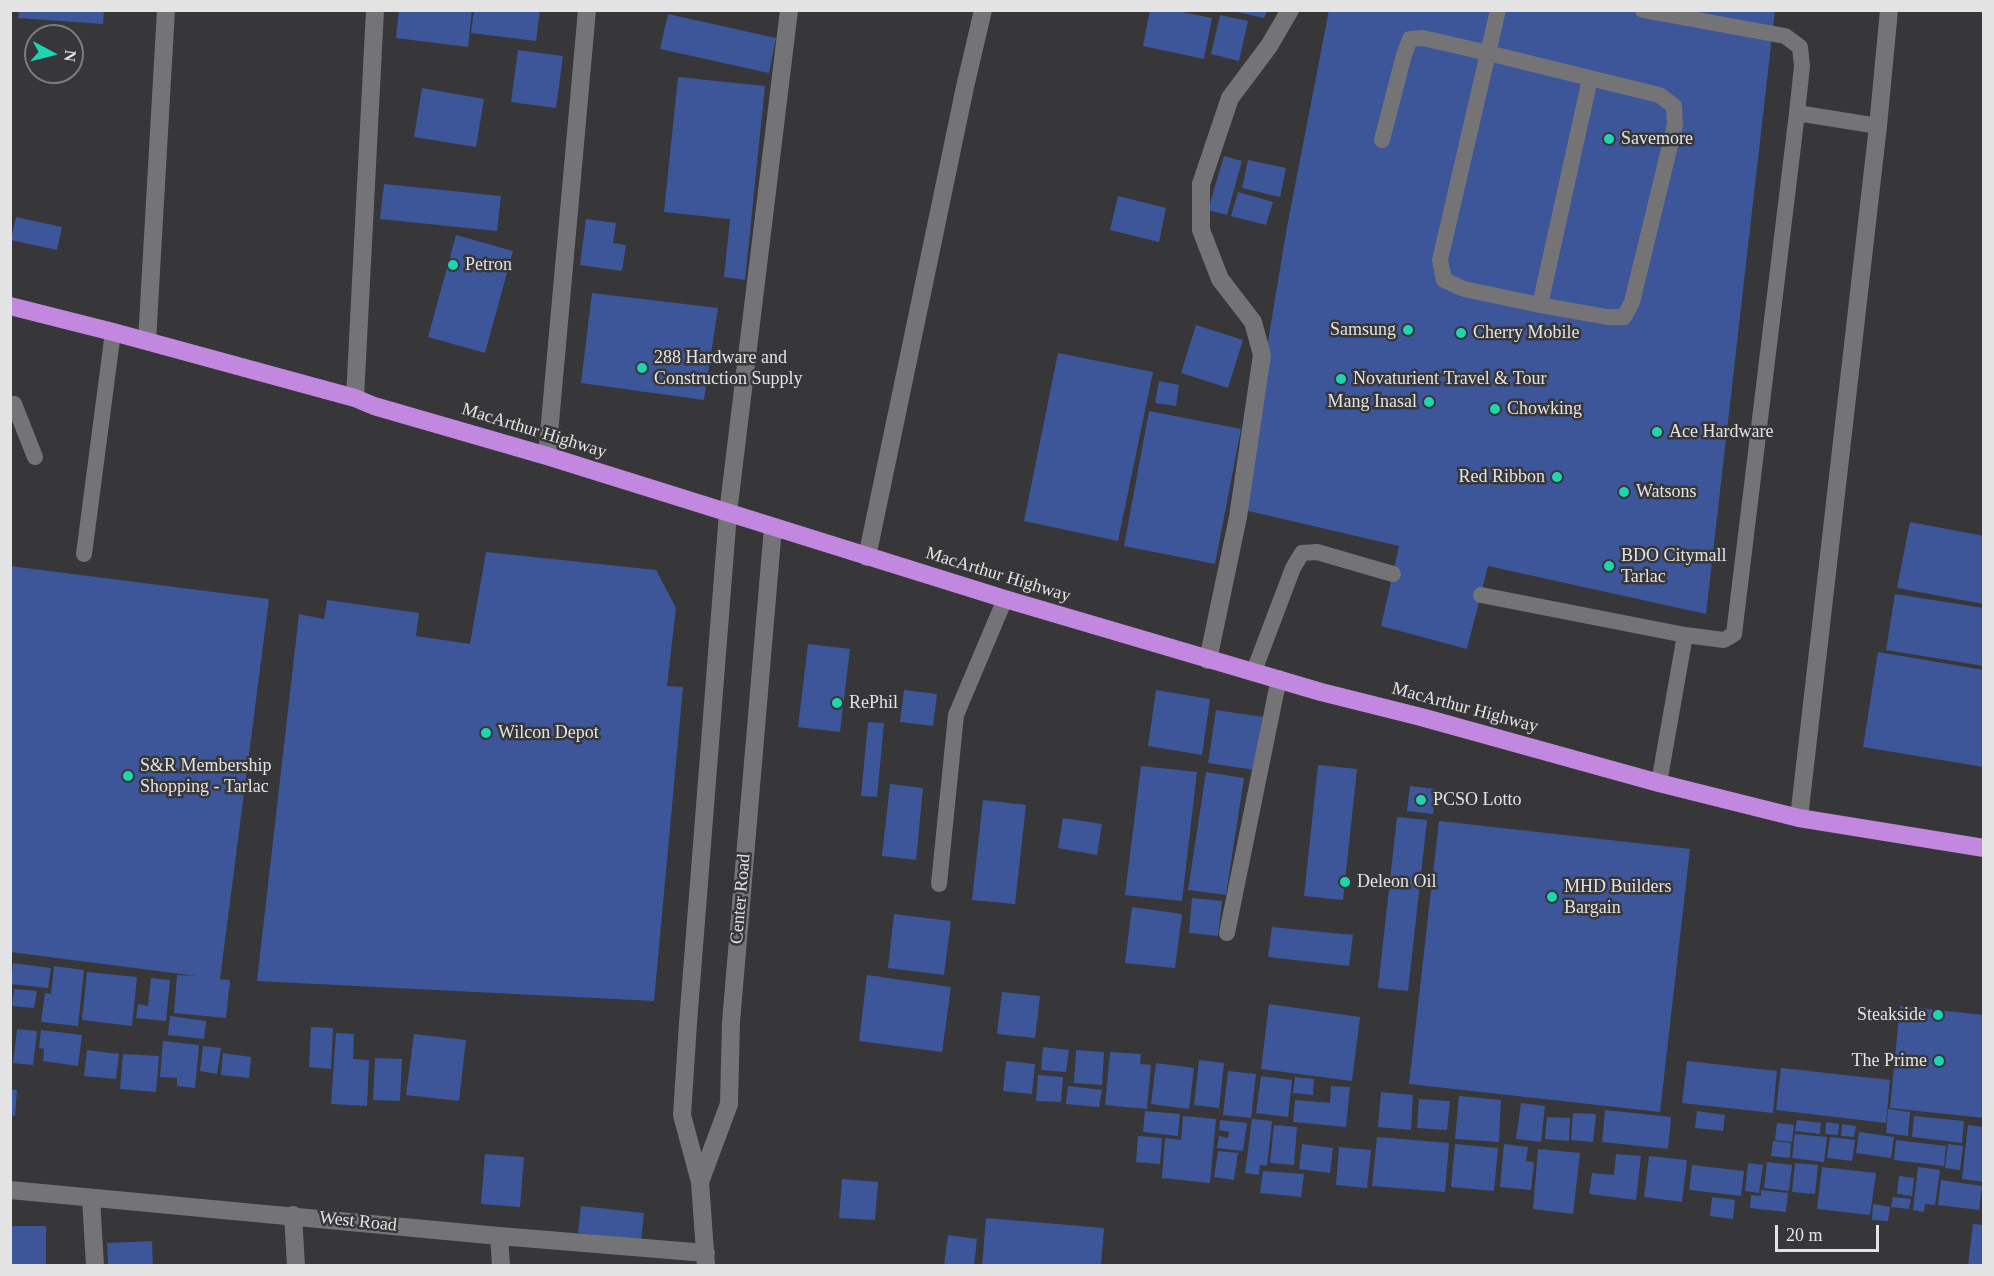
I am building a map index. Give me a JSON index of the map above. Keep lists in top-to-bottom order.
{
  "streets": {
    "highway": ["MacArthur Highway"],
    "street": ["Center Road", "West Road"]
  },
  "crossings": [
    ["MacArthur Highway", "Center Road"],
    ["Center Road", "West Road"]
  ],
  "places": [
    "Savemore",
    "Petron",
    "Samsung",
    "Cherry Mobile",
    "288 Hardware and Construction Supply",
    "Novaturient Travel & Tour",
    "Mang Inasal",
    "Chowking",
    "Ace Hardware",
    "Red Ribbon",
    "Watsons",
    "BDO Citymall Tarlac",
    "RePhil",
    "Wilcon Depot",
    "S&R Membership Shopping - Tarlac",
    "PCSO Lotto",
    "Deleon Oil",
    "MHD Builders Bargain",
    "Steakside",
    "The Prime"
  ],
  "scale_bar": "20 m",
  "north": "right"
}
